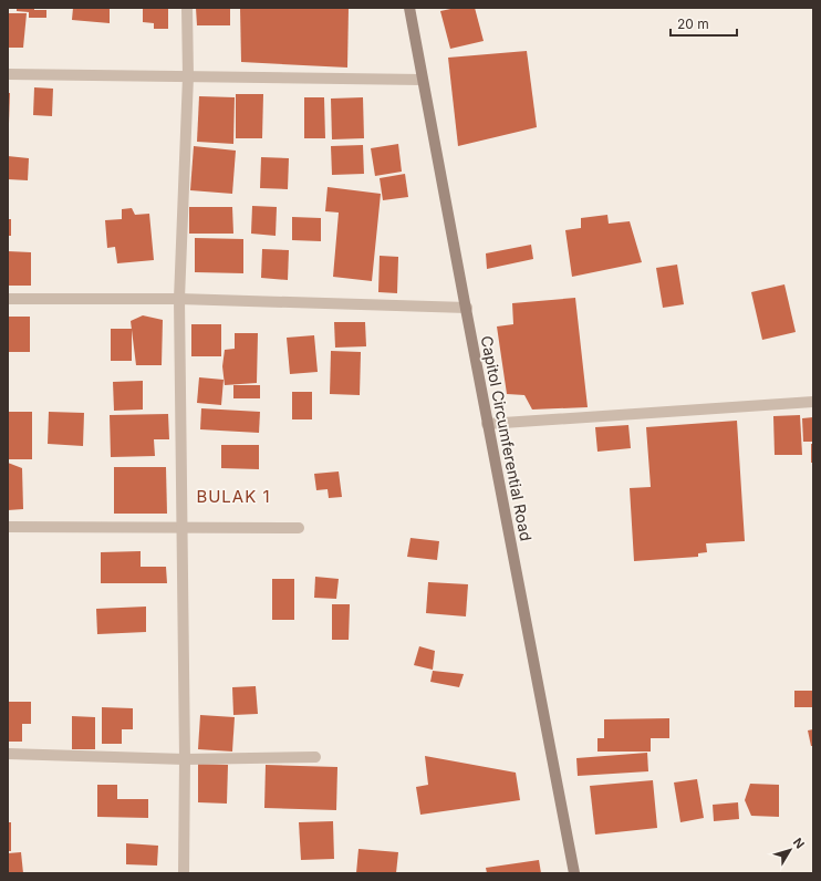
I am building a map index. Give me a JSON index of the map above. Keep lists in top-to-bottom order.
{
  "streets": {
    "main road": ["Capitol Circumferential Road"]
  },
  "districts": ["BULAK 1"],
  "scale_bar": "20 m",
  "north": "top right"
}
